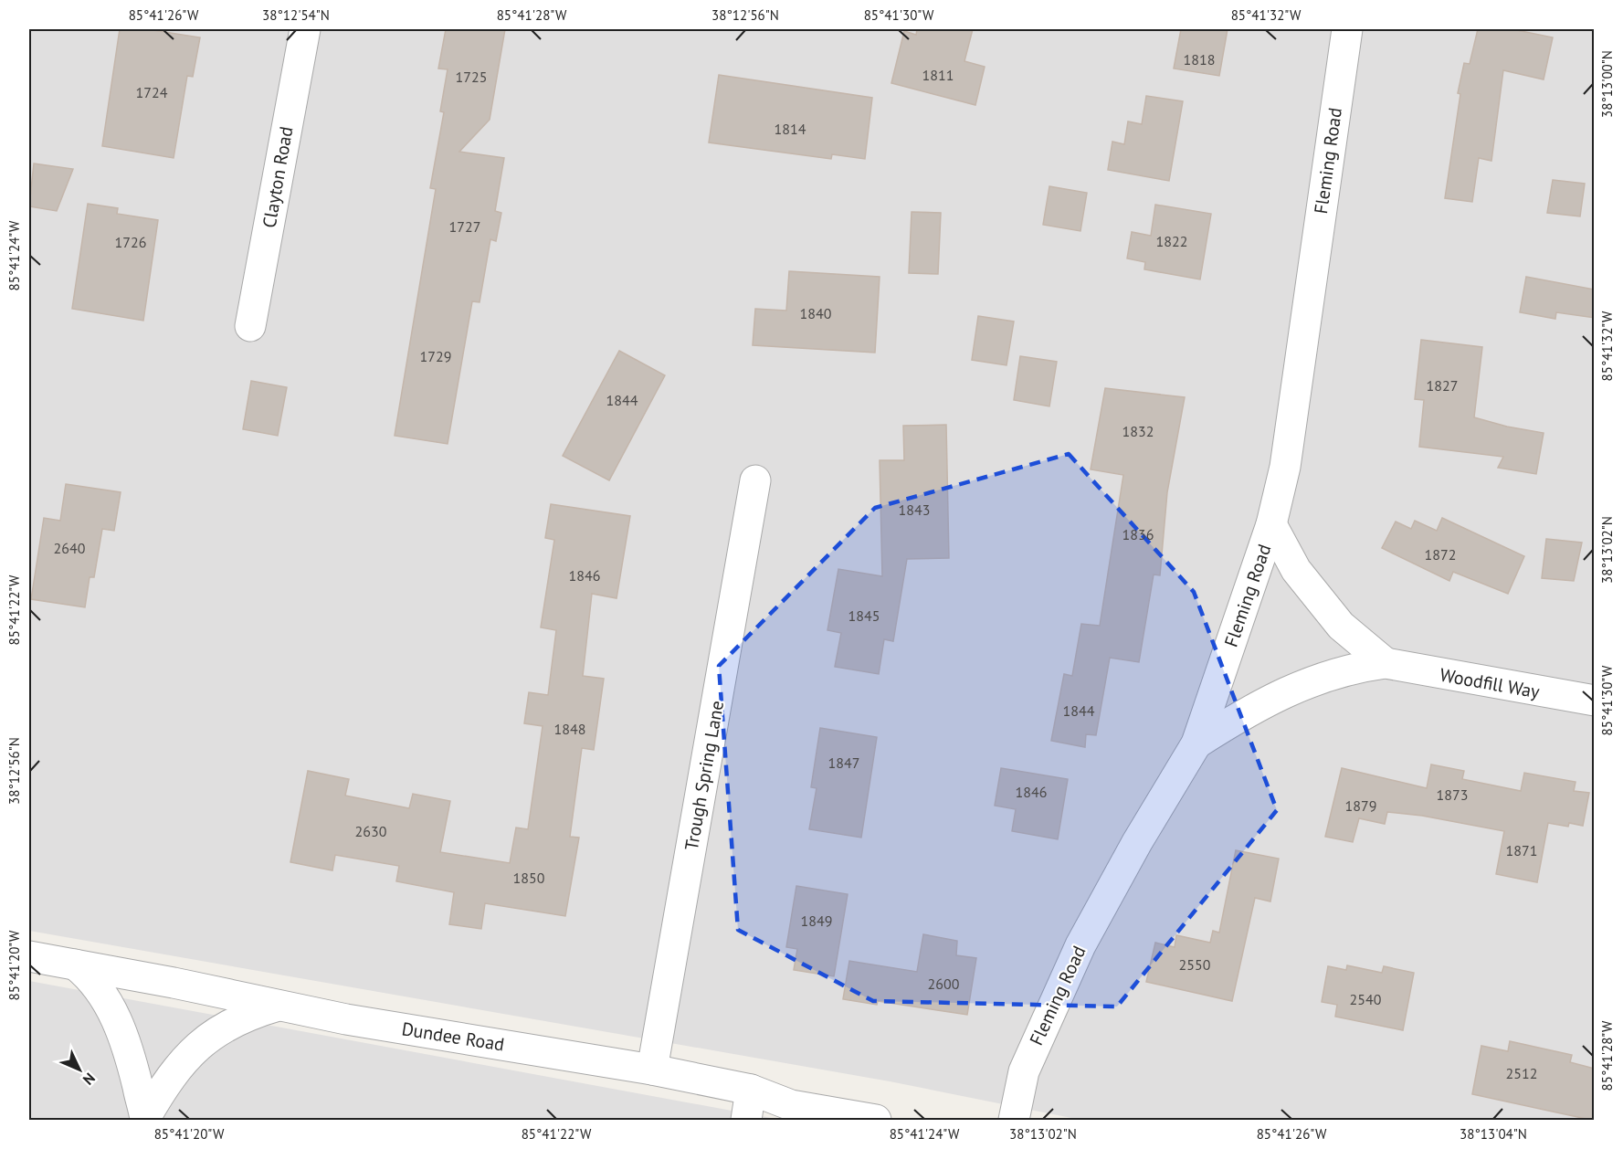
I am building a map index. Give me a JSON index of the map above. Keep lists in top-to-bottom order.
{
  "streets": {
    "street": [
      "Fleming Road",
      "Clayton Road",
      "Woodfill Way",
      "Trough Spring Lane",
      "Dundee Road"
    ]
  },
  "crossings": [
    ["Fleming Road", "Woodfill Way"],
    ["Trough Spring Lane", "Dundee Road"]
  ],
  "house_numbers": [
    "1818",
    "1811",
    "1725",
    "1724",
    "1814",
    "1727",
    "1822",
    "1726",
    "1840",
    "1729",
    "1827",
    "1844",
    "1832",
    "1843",
    "1836",
    "2640",
    "1872",
    "1846",
    "1845",
    "1844",
    "1848",
    "1847",
    "1846",
    "1873",
    "1879",
    "2630",
    "1871",
    "1850",
    "1849",
    "2550",
    "2600",
    "2540",
    "2512"
  ],
  "north": "bottom right",
  "coordinates": [
    "85°41'26\"W",
    "38°12'54\"N",
    "85°41'28\"W",
    "38°12'56\"N",
    "85°41'30\"W",
    "85°41'32\"W",
    "38°13'00\"N",
    "85°41'24\"W",
    "38°13'02\"N",
    "85°41'22\"W",
    "85°41'20\"W",
    "38°13'04\"N"
  ]
}
